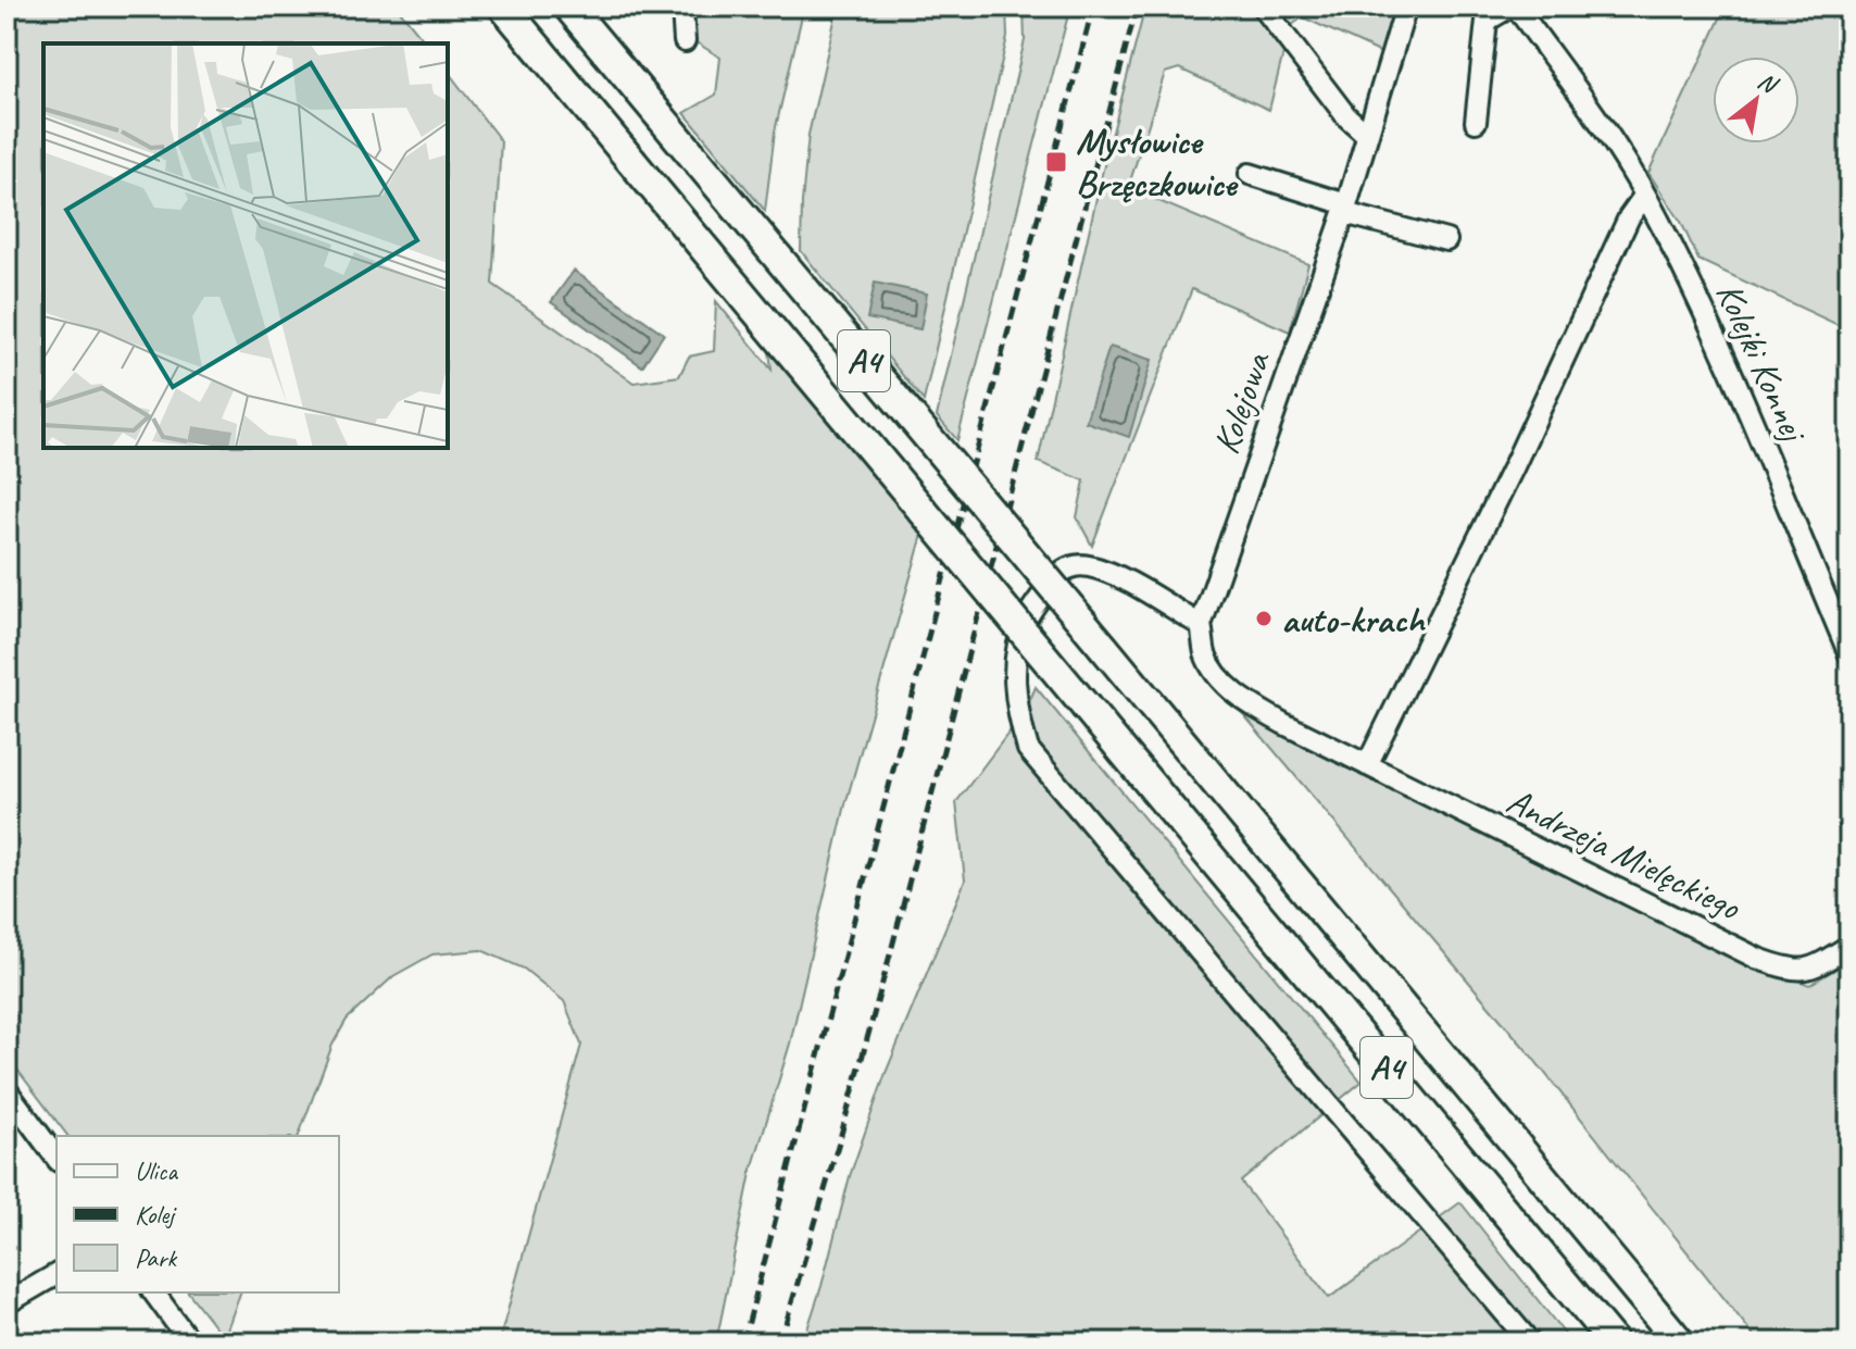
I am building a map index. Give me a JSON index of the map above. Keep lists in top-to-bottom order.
{
  "streets": {
    "highway": ["A4"],
    "street": ["Kolejki Konnej", "Kolejowa", "Andrzeja Mielęckiego"]
  },
  "crossings": [
    ["Kolejowa", "Andrzeja Mielęckiego"]
  ],
  "places": {
    "transit": ["Mysłowice Brzęczkowice"],
    "other": ["auto-krach"]
  },
  "legend": ["Ulica", "Kolej", "Park"],
  "north": "top right"
}
